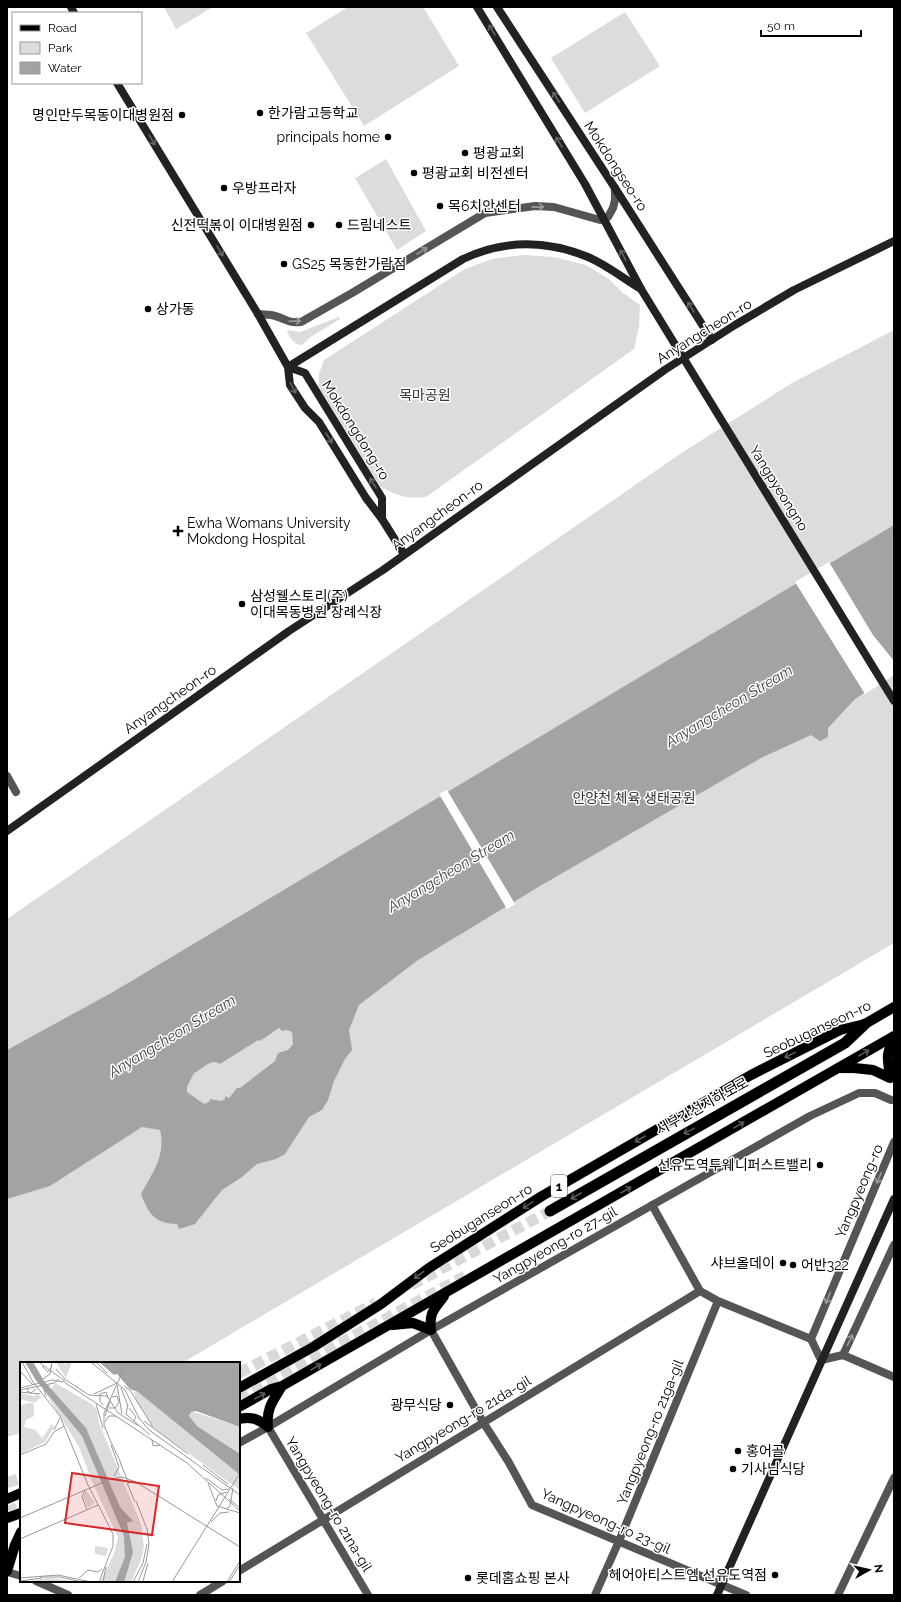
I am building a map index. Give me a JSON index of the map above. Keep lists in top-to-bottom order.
{
  "streets": {
    "highway": ["서부간선지하도로"],
    "main road": [
      "Mokdongseo-ro",
      "Anyangcheon-ro",
      "Mokdongdong-ro",
      "Yangpyeongno",
      "Seobuganseon-ro",
      "1"
    ],
    "street": [
      "Yangpyeong-ro",
      "Yangpyeong-ro 27-gil",
      "Yangpyeong-ro 21da-gil",
      "Yangpyeong-ro 21ga-gil",
      "Yangpyeong-ro 21na-gil",
      "Yangpyeong-ro 23-gil"
    ]
  },
  "crossings": [
    ["Mokdongseo-ro", "Anyangcheon-ro"],
    ["Anyangcheon-ro", "Mokdongdong-ro"],
    ["Seobuganseon-ro", "서부간선지하도로"],
    ["Yangpyeong-ro 27-gil", "Yangpyeong-ro 21na-gil"],
    ["Yangpyeong-ro 27-gil", "Yangpyeong-ro 23-gil"],
    ["Yangpyeong-ro 21da-gil", "Yangpyeong-ro 21na-gil"],
    ["Yangpyeong-ro 21da-gil", "Yangpyeong-ro 23-gil"],
    ["Yangpyeong-ro 21ga-gil", "Yangpyeong-ro 23-gil"]
  ],
  "one_way": ["서부간선지하도로"],
  "water": ["Anyangcheon Stream"],
  "parks": ["목마공원", "안양천 체육 생태공원"],
  "places": {
    "other": [
      "한가람고등학교",
      "명인만두목동이대병원점",
      "principals home",
      "평광교회",
      "평광교회 비전센터",
      "우방프라자",
      "목6치안센터",
      "신전떡볶이 이대병원점",
      "드림네스트",
      "GS25 목동한가람점",
      "상가동",
      "삼성웰스토리(주) 이대목동병원 장례식장",
      "선유도역투웨니퍼스트밸리",
      "샤브올데이",
      "어반322",
      "광무식당",
      "홍어골",
      "기사님식당",
      "헤어아티스트엠 선유도역점",
      "롯데홈쇼핑 본사"
    ],
    "health": ["Ewha Womans University Mokdong Hospital"]
  },
  "legend": ["Road", "Park", "Water"],
  "scale_bar": "50 m",
  "north": "right"
}
